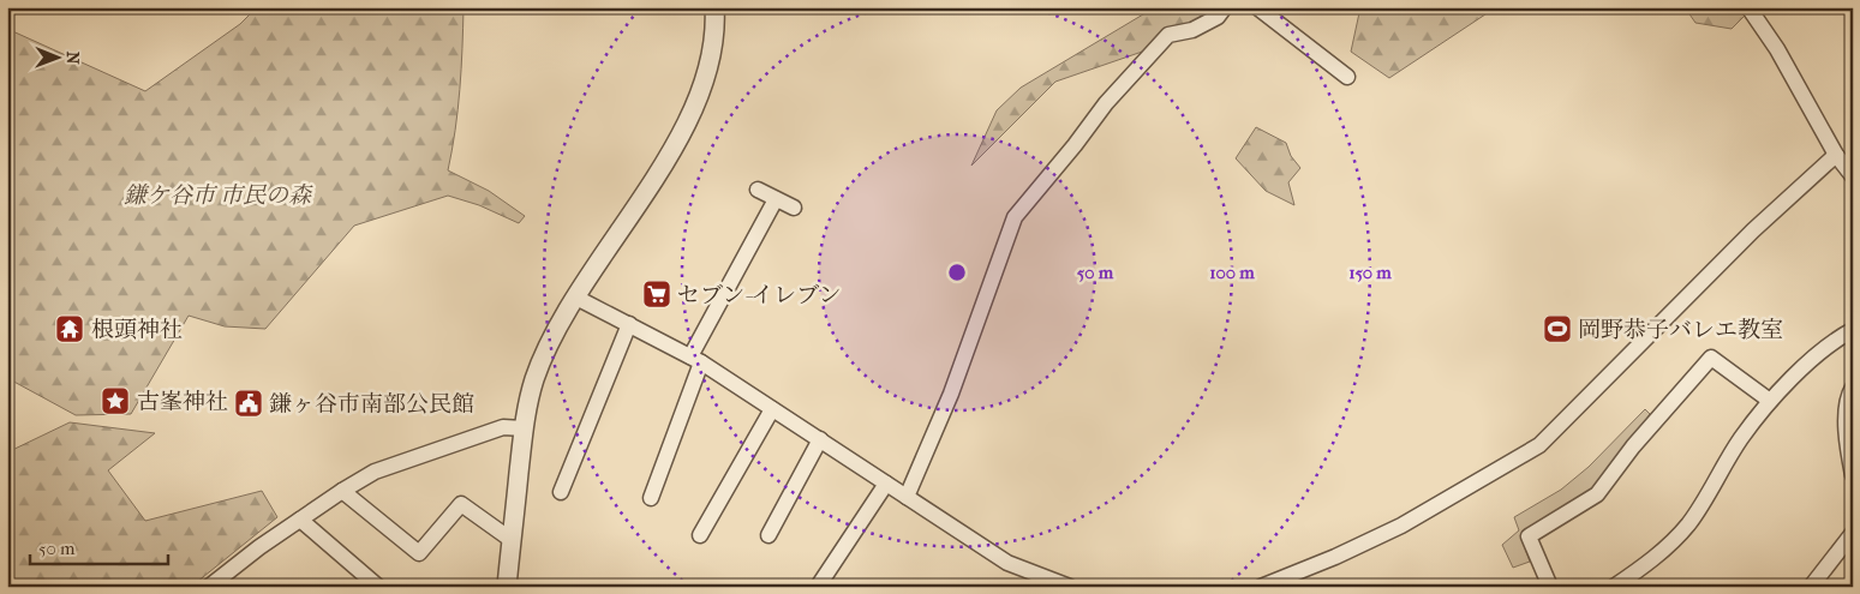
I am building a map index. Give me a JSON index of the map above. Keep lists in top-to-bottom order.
{
  "parks": ["鎌ケ谷市 市民の森"],
  "places": {
    "supermarket": ["セブン-イレブン"],
    "temple": ["根頭神社"],
    "sports": ["岡野恭子バレエ教室"],
    "place": ["古峯神社"],
    "public building": ["鎌ヶ谷市南部公民館"]
  },
  "scale_bar": "50 m",
  "north": "right",
  "rings": ["50 m", "100 m", "150 m"]
}
